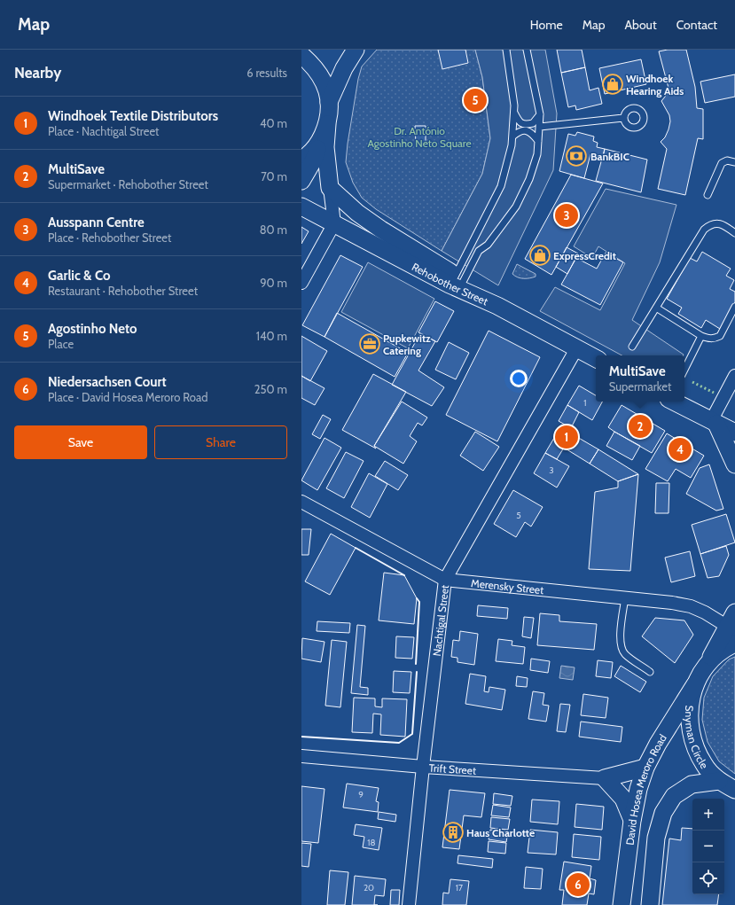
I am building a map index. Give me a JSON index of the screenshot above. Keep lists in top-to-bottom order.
{
  "streets": {
    "main road": ["Rehobother Street", "Snyman Circle", "David Hosea Meroro Road"],
    "street": ["Merensky Street", "Nachtigal Street", "Trift Street"]
  },
  "crossings": [
    ["Rehobother Street", "Nachtigal Street"],
    ["Merensky Street", "Nachtigal Street"],
    ["Nachtigal Street", "Trift Street"],
    ["Snyman Circle", "David Hosea Meroro Road"]
  ],
  "parks": ["Dr. António Agostinho Neto Square"],
  "places": {
    "shop": ["Windhoek Hearing Aids", "ExpressCredit"],
    "bank": ["BankBIC"],
    "office": ["Pupkewitz Catering"],
    "building": ["Haus Charlotte"]
  },
  "house_numbers": [
    "1",
    "3",
    "5",
    "9",
    "18",
    "20",
    "17"
  ],
  "page": {
    "header": "Map",
    "nav": [
      "Home",
      "Map",
      "About",
      "Contact"
    ],
    "heading": ["Nearby", "6 results"],
    "pins": [
      "5",
      "3",
      "2",
      "1",
      "4",
      "6"
    ],
    "list": [
      {
        "mark": "1",
        "name": "Windhoek Textile Distributors",
        "note": "Place · Nachtigal Street",
        "value": "40 m"
      },
      {
        "mark": "2",
        "name": "MultiSave",
        "note": "Supermarket · Rehobother Street",
        "value": "70 m"
      },
      {
        "mark": "3",
        "name": "Ausspann Centre",
        "note": "Place · Rehobother Street",
        "value": "80 m"
      },
      {
        "mark": "4",
        "name": "Garlic & Co",
        "note": "Restaurant · Rehobother Street",
        "value": "90 m"
      },
      {
        "mark": "5",
        "name": "Agostinho Neto",
        "note": "Place",
        "value": "140 m"
      },
      {
        "mark": "6",
        "name": "Niedersachsen Court",
        "note": "Place · David Hosea Meroro Road",
        "value": "250 m"
      }
    ],
    "popup": ["MultiSave", "Supermarket"],
    "buttons": ["Save", "Share"],
    "map_buttons": ["+", "−"]
  }
}
